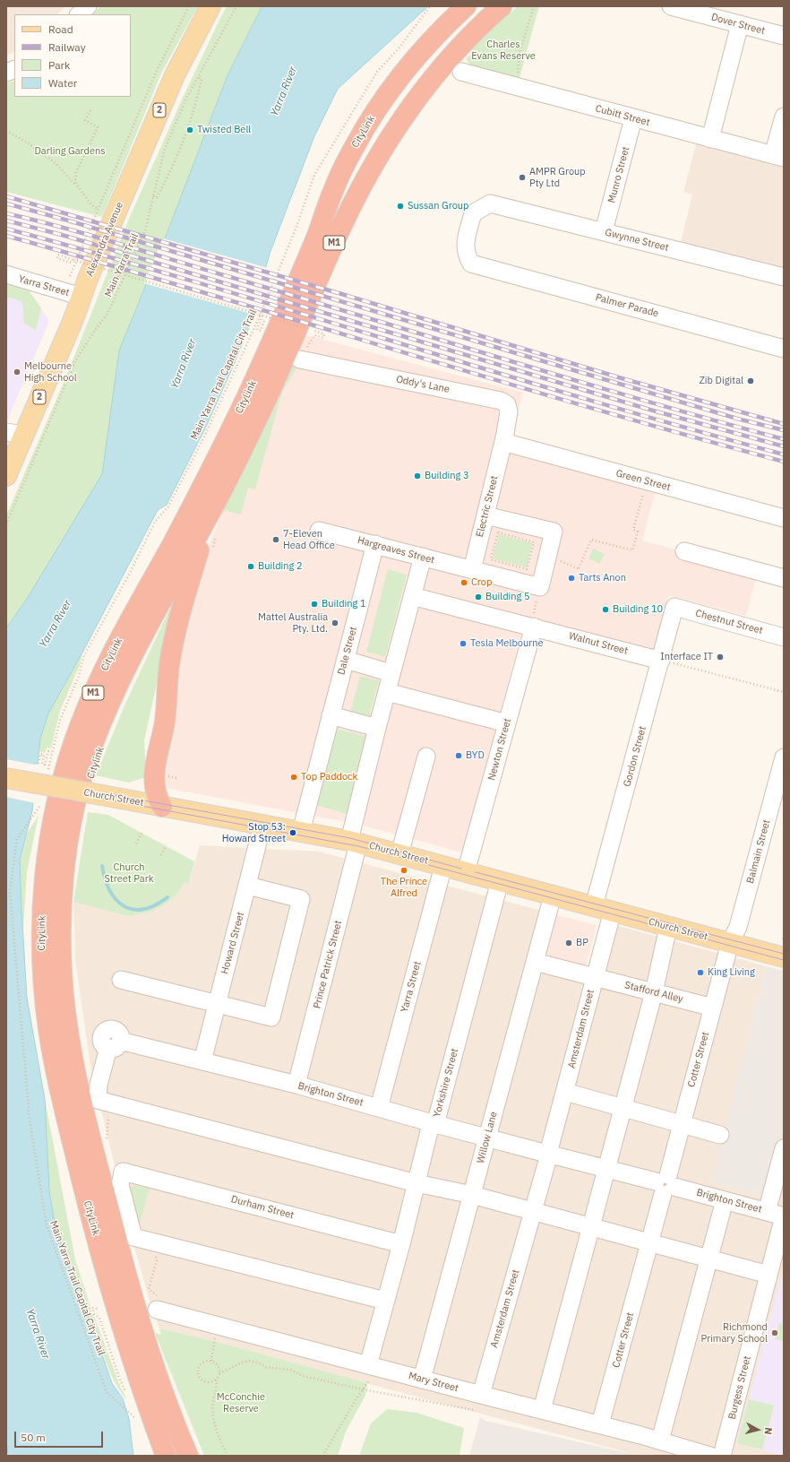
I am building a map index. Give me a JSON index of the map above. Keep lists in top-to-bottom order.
{
  "streets": {
    "highway": ["CityLink", "M1"],
    "main road": ["2", "Alexandra Avenue", "Church Street"],
    "street": [
      "Dover Street",
      "Cubitt Street",
      "Munro Street",
      "Gwynne Street",
      "Yarra Street",
      "Palmer Parade",
      "Oddy's Lane",
      "Green Street",
      "Electric Street",
      "Hargreaves Street",
      "Chestnut Street",
      "Walnut Street",
      "Dale Street",
      "Newton Street",
      "Gordon Street",
      "Balmain Street",
      "Howard Street",
      "Prince Patrick Street",
      "Stafford Alley",
      "Amsterdam Street",
      "Cotter Street",
      "Yorkshire Street",
      "Brighton Street",
      "Willow Lane",
      "Durham Street",
      "Mary Street",
      "Burgess Street"
    ],
    "path": ["Main Yarra Trail", "Main Yarra Trail Capital City Trail"]
  },
  "crossings": [
    ["Cubitt Street", "Munro Street"],
    ["Munro Street", "Gwynne Street"],
    ["Alexandra Avenue", "Yarra Street"],
    ["Gwynne Street", "Palmer Parade"],
    ["Yarra Street", "Church Street"],
    ["Yarra Street", "Brighton Street"],
    ["Oddy's Lane", "Green Street"],
    ["Oddy's Lane", "Electric Street"],
    ["Green Street", "Electric Street"],
    ["Electric Street", "Hargreaves Street"],
    ["Hargreaves Street", "Dale Street"],
    ["Chestnut Street", "Gordon Street"],
    ["Walnut Street", "Newton Street"],
    ["Walnut Street", "Gordon Street"],
    ["Dale Street", "Church Street"],
    ["Newton Street", "Church Street"],
    ["Gordon Street", "Church Street"],
    ["Gordon Street", "Amsterdam Street"],
    ["Church Street", "Balmain Street"],
    ["Church Street", "Howard Street"],
    ["Church Street", "Prince Patrick Street"],
    ["Church Street", "Amsterdam Street"],
    ["Church Street", "Cotter Street"],
    ["Church Street", "Yorkshire Street"],
    ["Church Street", "Willow Lane"],
    ["Balmain Street", "Cotter Street"],
    ["Howard Street", "Brighton Street"],
    ["Prince Patrick Street", "Brighton Street"],
    ["Stafford Alley", "Amsterdam Street"],
    ["Stafford Alley", "Cotter Street"],
    ["Stafford Alley", "Willow Lane"],
    ["Amsterdam Street", "Brighton Street"],
    ["Amsterdam Street", "Mary Street"],
    ["Cotter Street", "Brighton Street"],
    ["Cotter Street", "Mary Street"],
    ["Yorkshire Street", "Brighton Street"],
    ["Yorkshire Street", "Durham Street"],
    ["Yorkshire Street", "Mary Street"],
    ["Brighton Street", "Willow Lane"],
    ["Brighton Street", "Burgess Street"],
    ["Willow Lane", "Mary Street"]
  ],
  "water": ["Yarra River"],
  "parks": [
    "Charles Evans Reserve",
    "Darling Gardens",
    "Church Street Park",
    "McConchie Reserve"
  ],
  "places": [
    "Twisted Bell",
    "AMPR Group Pty Ltd",
    "Sussan Group",
    "Melbourne High School",
    "Zib Digital",
    "Building 3",
    "7-Eleven Head Office",
    "Building 2",
    "Tarts Anon",
    "Crop",
    "Building 5",
    "Building 1",
    "Building 10",
    "Mattel Australia Pty. Ltd.",
    "Tesla Melbourne",
    "Interface IT",
    "BYD",
    "Top Paddock",
    "Stop 53: Howard Street",
    "The Prince Alfred",
    "BP",
    "King Living",
    "Richmond Primary School"
  ],
  "legend": [
    "Road",
    "Railway",
    "Park",
    "Water"
  ],
  "scale_bar": "50 m",
  "north": "right"
}
